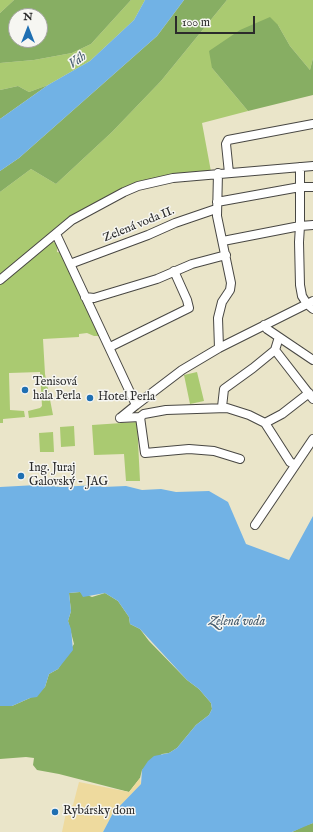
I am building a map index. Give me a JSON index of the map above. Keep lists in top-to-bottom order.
{
  "streets": {
    "street": ["Zelená voda II."]
  },
  "water": ["Váh", "Zelená voda"],
  "places": [
    "Tenisová hala Perla",
    "Hotel Perla",
    "Ing. Juraj Galovský - JAG",
    "Rybársky dom"
  ],
  "scale_bar": "100 m",
  "north": "top"
}
